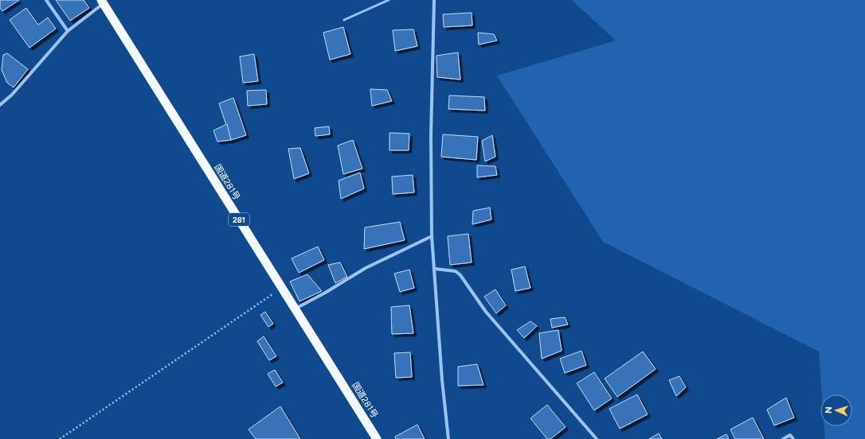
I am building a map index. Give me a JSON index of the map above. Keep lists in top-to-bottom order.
{
  "streets": {
    "highway": ["国道281号", "281"]
  },
  "north": "left"
}
